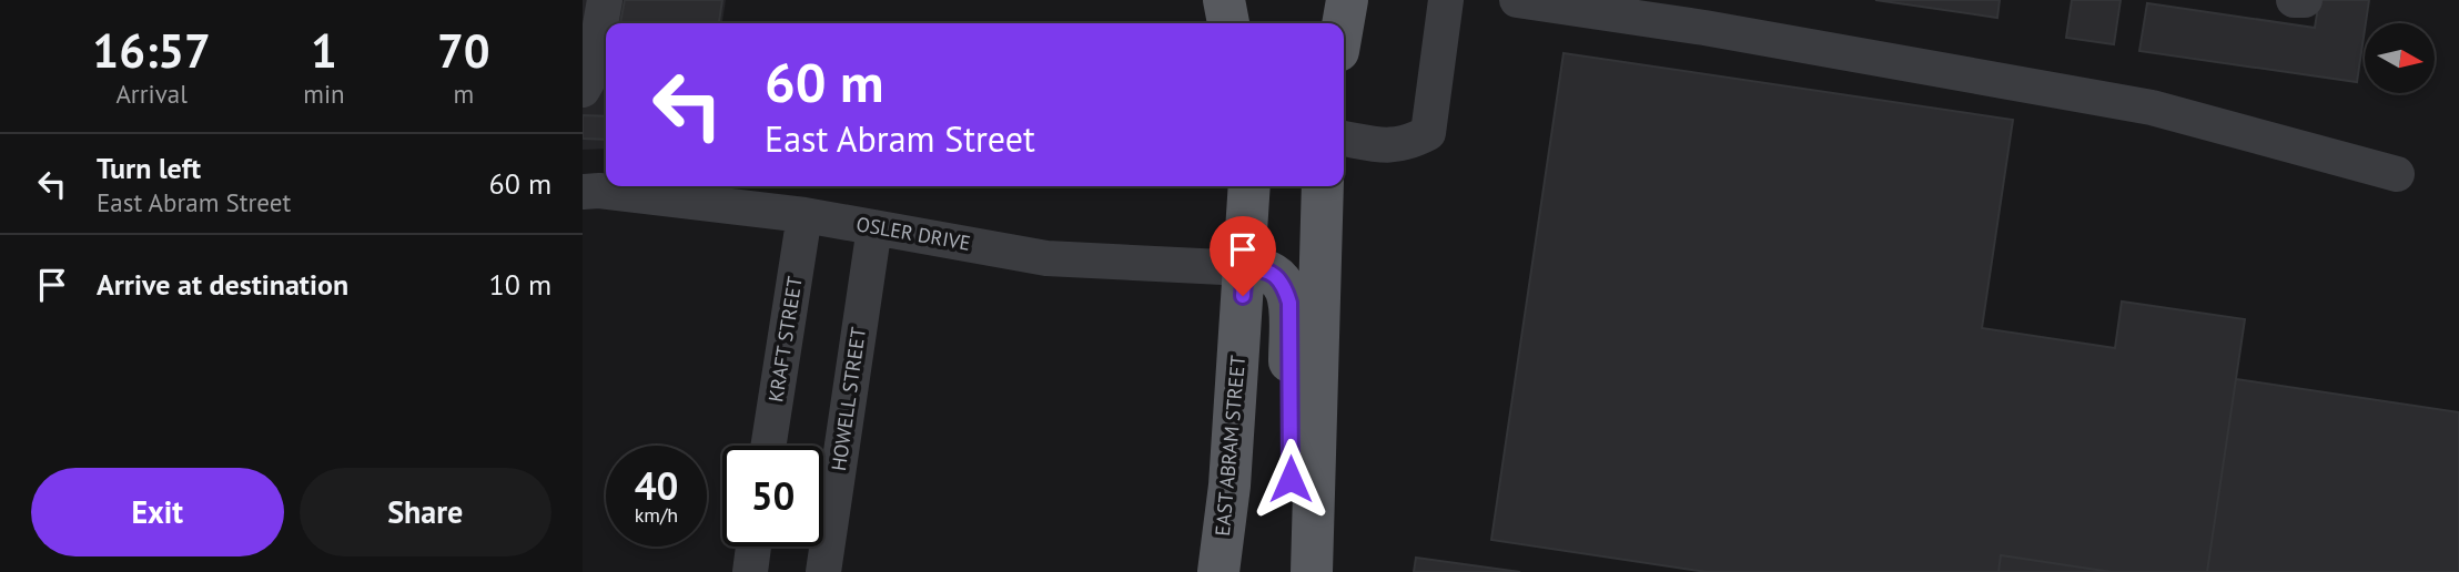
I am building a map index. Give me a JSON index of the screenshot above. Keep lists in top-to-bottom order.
{
  "streets": {
    "main road": ["EAST ABRAM STREET"],
    "street": ["OSLER DRIVE", "KRAFT STREET", "HOWELL STREET"]
  },
  "crossings": [
    ["OSLER DRIVE", "KRAFT STREET"],
    ["OSLER DRIVE", "HOWELL STREET"],
    ["OSLER DRIVE", "EAST ABRAM STREET"]
  ],
  "north": "right",
  "page": {
    "eta": [
      "16:57",
      "Arrival",
      "1",
      "min",
      "70",
      "m"
    ],
    "turn": ["60 m", "East Abram Street"],
    "list": [
      {
        "name": "Turn left",
        "note": "East Abram Street",
        "value": "60 m"
      },
      {
        "name": "Arrive at destination",
        "value": "10 m"
      }
    ],
    "speed": "40 km/h",
    "limit": "50",
    "buttons": ["Exit", "Share"]
  }
}
